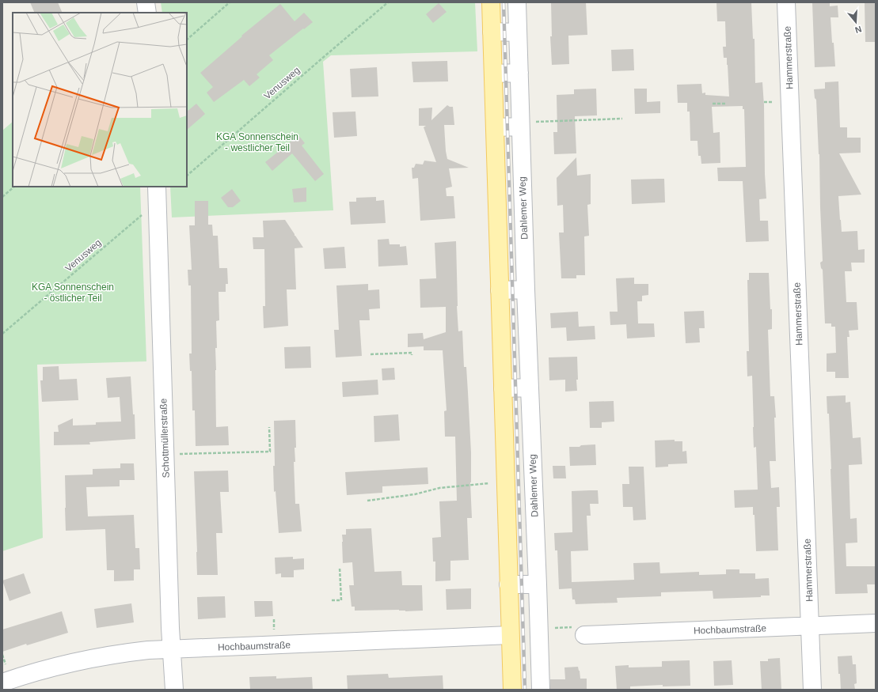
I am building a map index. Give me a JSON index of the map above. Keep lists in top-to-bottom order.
{
  "streets": {
    "street": [
      "Hammerstraße",
      "Dahlemer Weg",
      "Schottmüllerstraße",
      "Hochbaumstraße"
    ],
    "path": ["Venusweg"]
  },
  "crossings": [
    ["Hammerstraße", "Hochbaumstraße"],
    ["Schottmüllerstraße", "Hochbaumstraße"]
  ],
  "parks": ["KGA Sonnenschein - westlicher Teil", "KGA Sonnenschein - östlicher Teil"],
  "north": "bottom"
}
